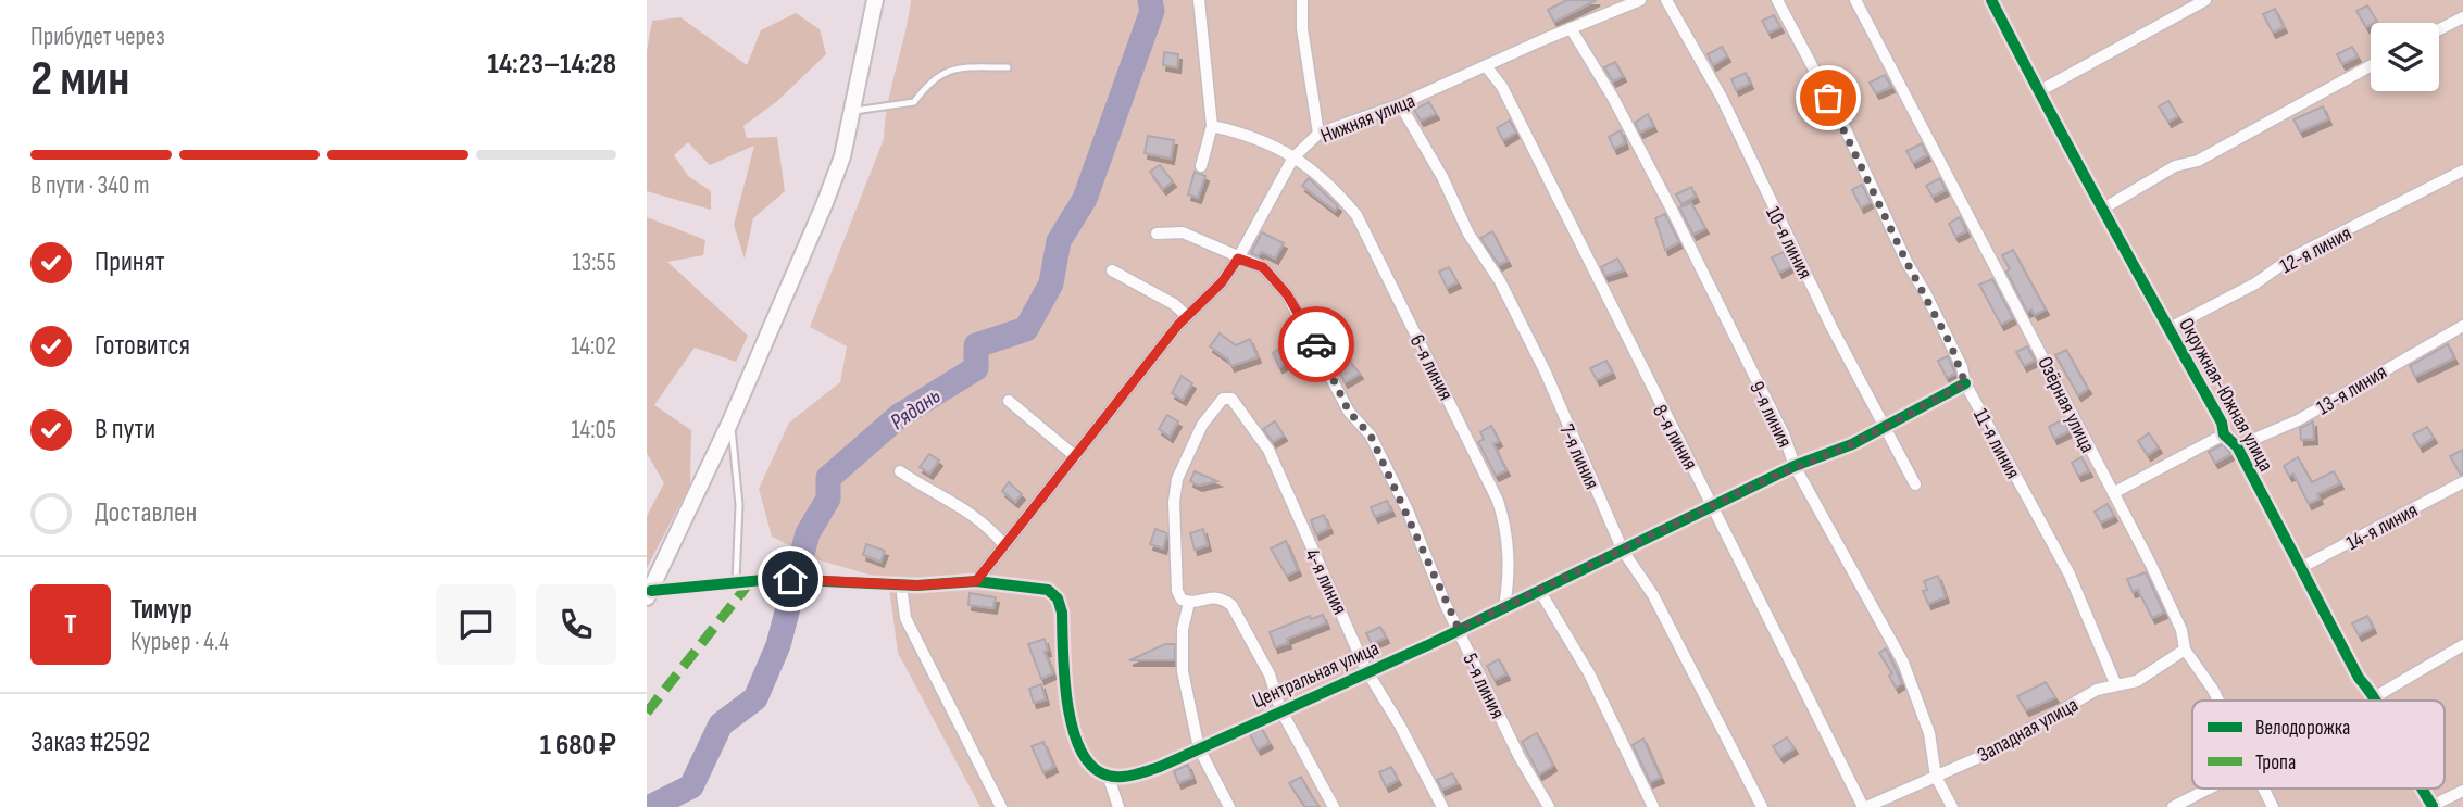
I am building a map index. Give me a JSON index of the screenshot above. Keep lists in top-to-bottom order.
{
  "streets": {
    "street": [
      "Нижняя улица",
      "10-я линия",
      "12-я линия",
      "6-я линия",
      "13-я линия",
      "Окружная-Южная улица",
      "Озёрная улица",
      "9-я линия",
      "8-я линия",
      "11-я линия",
      "7-я линия",
      "14-я линия",
      "4-я линия",
      "Центральная улица",
      "5-я линия",
      "Западная улица"
    ]
  },
  "crossings": [
    ["Нижняя улица", "6-я линия"],
    ["Нижняя улица", "9-я линия"],
    ["Нижняя улица", "8-я линия"],
    ["Нижняя улица", "7-я линия"],
    ["Нижняя улица", "5-я линия"],
    ["10-я линия", "Центральная улица"],
    ["12-я линия", "Окружная-Южная улица"],
    ["6-я линия", "Центральная улица"],
    ["13-я линия", "Окружная-Южная улица"],
    ["Окружная-Южная улица", "14-я линия"],
    ["Озёрная улица", "Западная улица"],
    ["9-я линия", "Центральная улица"],
    ["9-я линия", "Западная улица"],
    ["8-я линия", "Центральная улица"],
    ["8-я линия", "Западная улица"],
    ["11-я линия", "Центральная улица"],
    ["11-я линия", "Западная улица"],
    ["7-я линия", "Центральная улица"],
    ["4-я линия", "Центральная улица"],
    ["Центральная улица", "5-я линия"]
  ],
  "water": ["Рядань"],
  "legend": ["Велодорожка", "Тропа"],
  "page": {
    "heading": ["2 мин", "Прибудет через", "14:23–14:28"],
    "panel": [
      "Тимур",
      "Курьер · 4.4",
      "Заказ #2592",
      "1 680 ₽"
    ],
    "bar": "В пути · 340 m",
    "list": [
      ["Принят", "13:55"],
      ["Готовится", "14:02"],
      ["В пути", "14:05"],
      "Доставлен"
    ],
    "round": "Т"
  }
}
